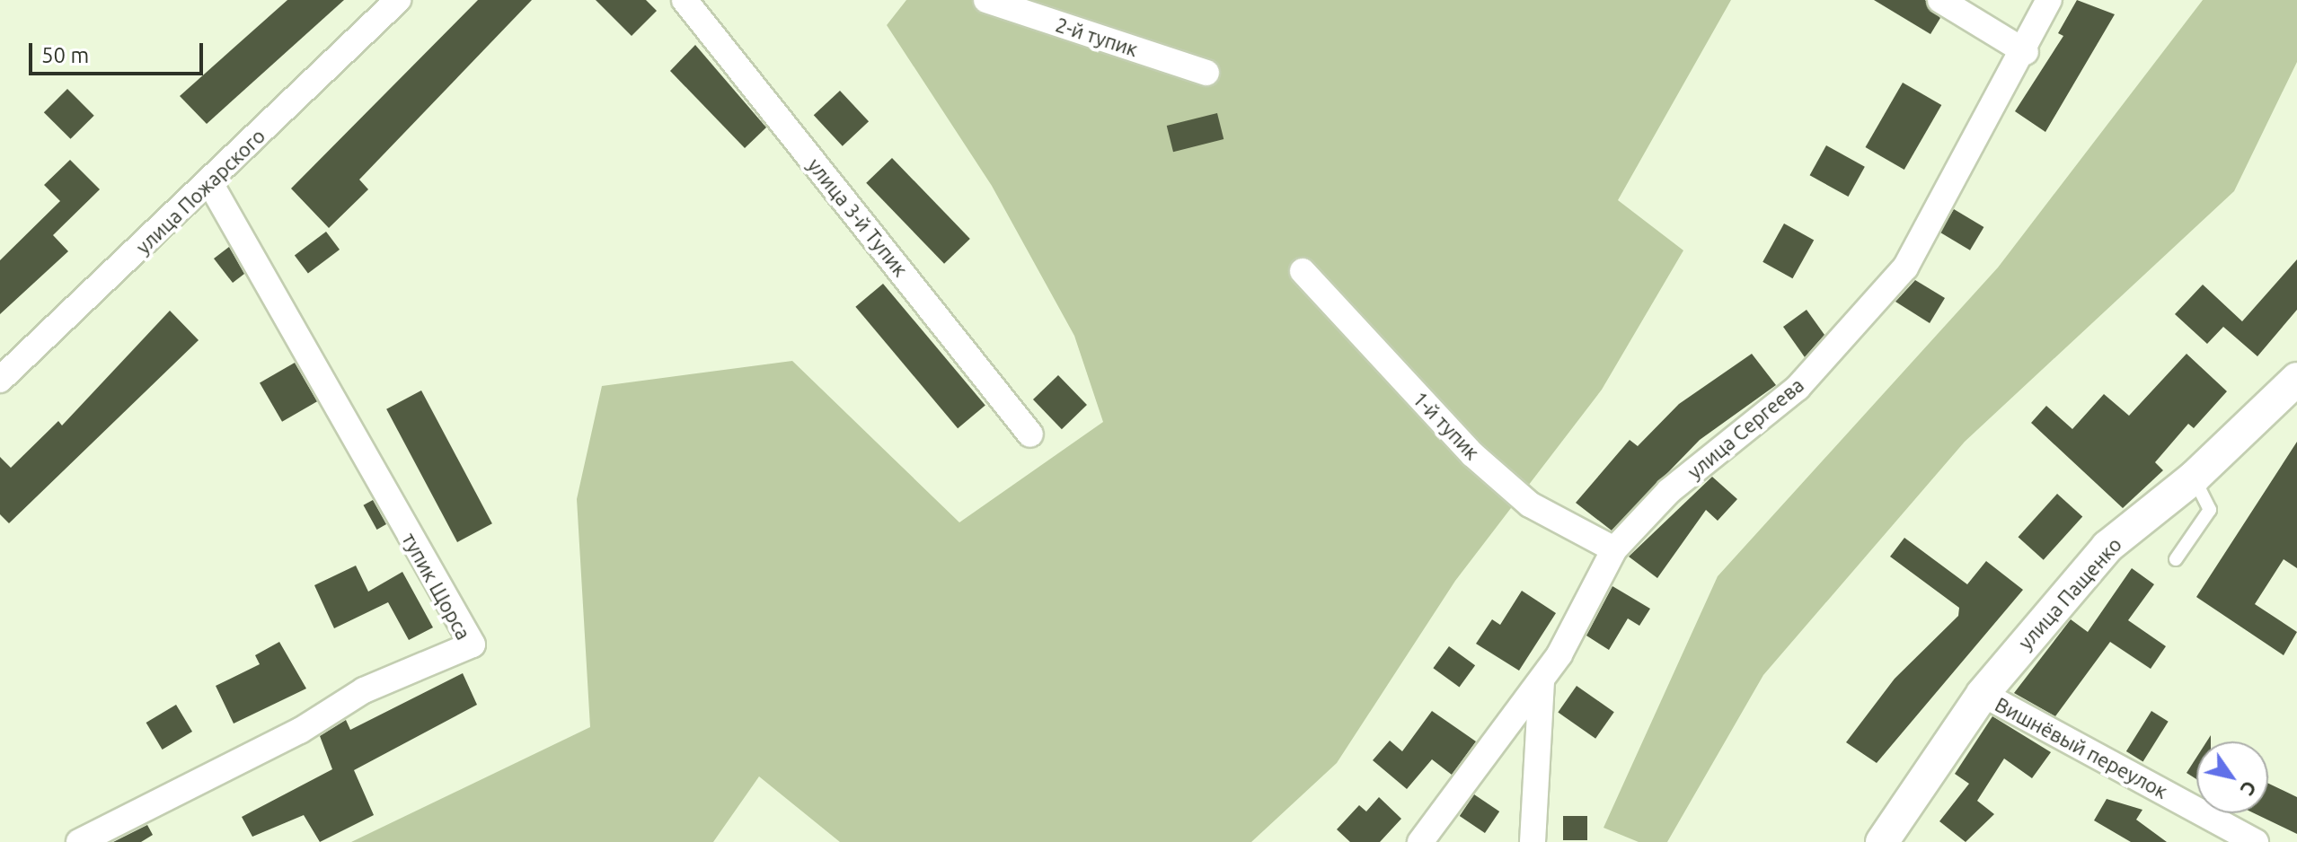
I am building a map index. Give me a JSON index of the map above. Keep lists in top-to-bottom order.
{
  "streets": {
    "street": [
      "2-й тупик",
      "улица Пожарского",
      "улица 3-й Тупик",
      "1-й тупик",
      "улица Сергеева",
      "тупик Щорса",
      "улица Пащенко",
      "Вишнёвый переулок"
    ]
  },
  "crossings": [
    ["улица Пожарского", "тупик Щорса"],
    ["1-й тупик", "улица Сергеева"],
    ["улица Пащенко", "Вишнёвый переулок"]
  ],
  "scale_bar": "50 m",
  "north": "bottom right"
}
